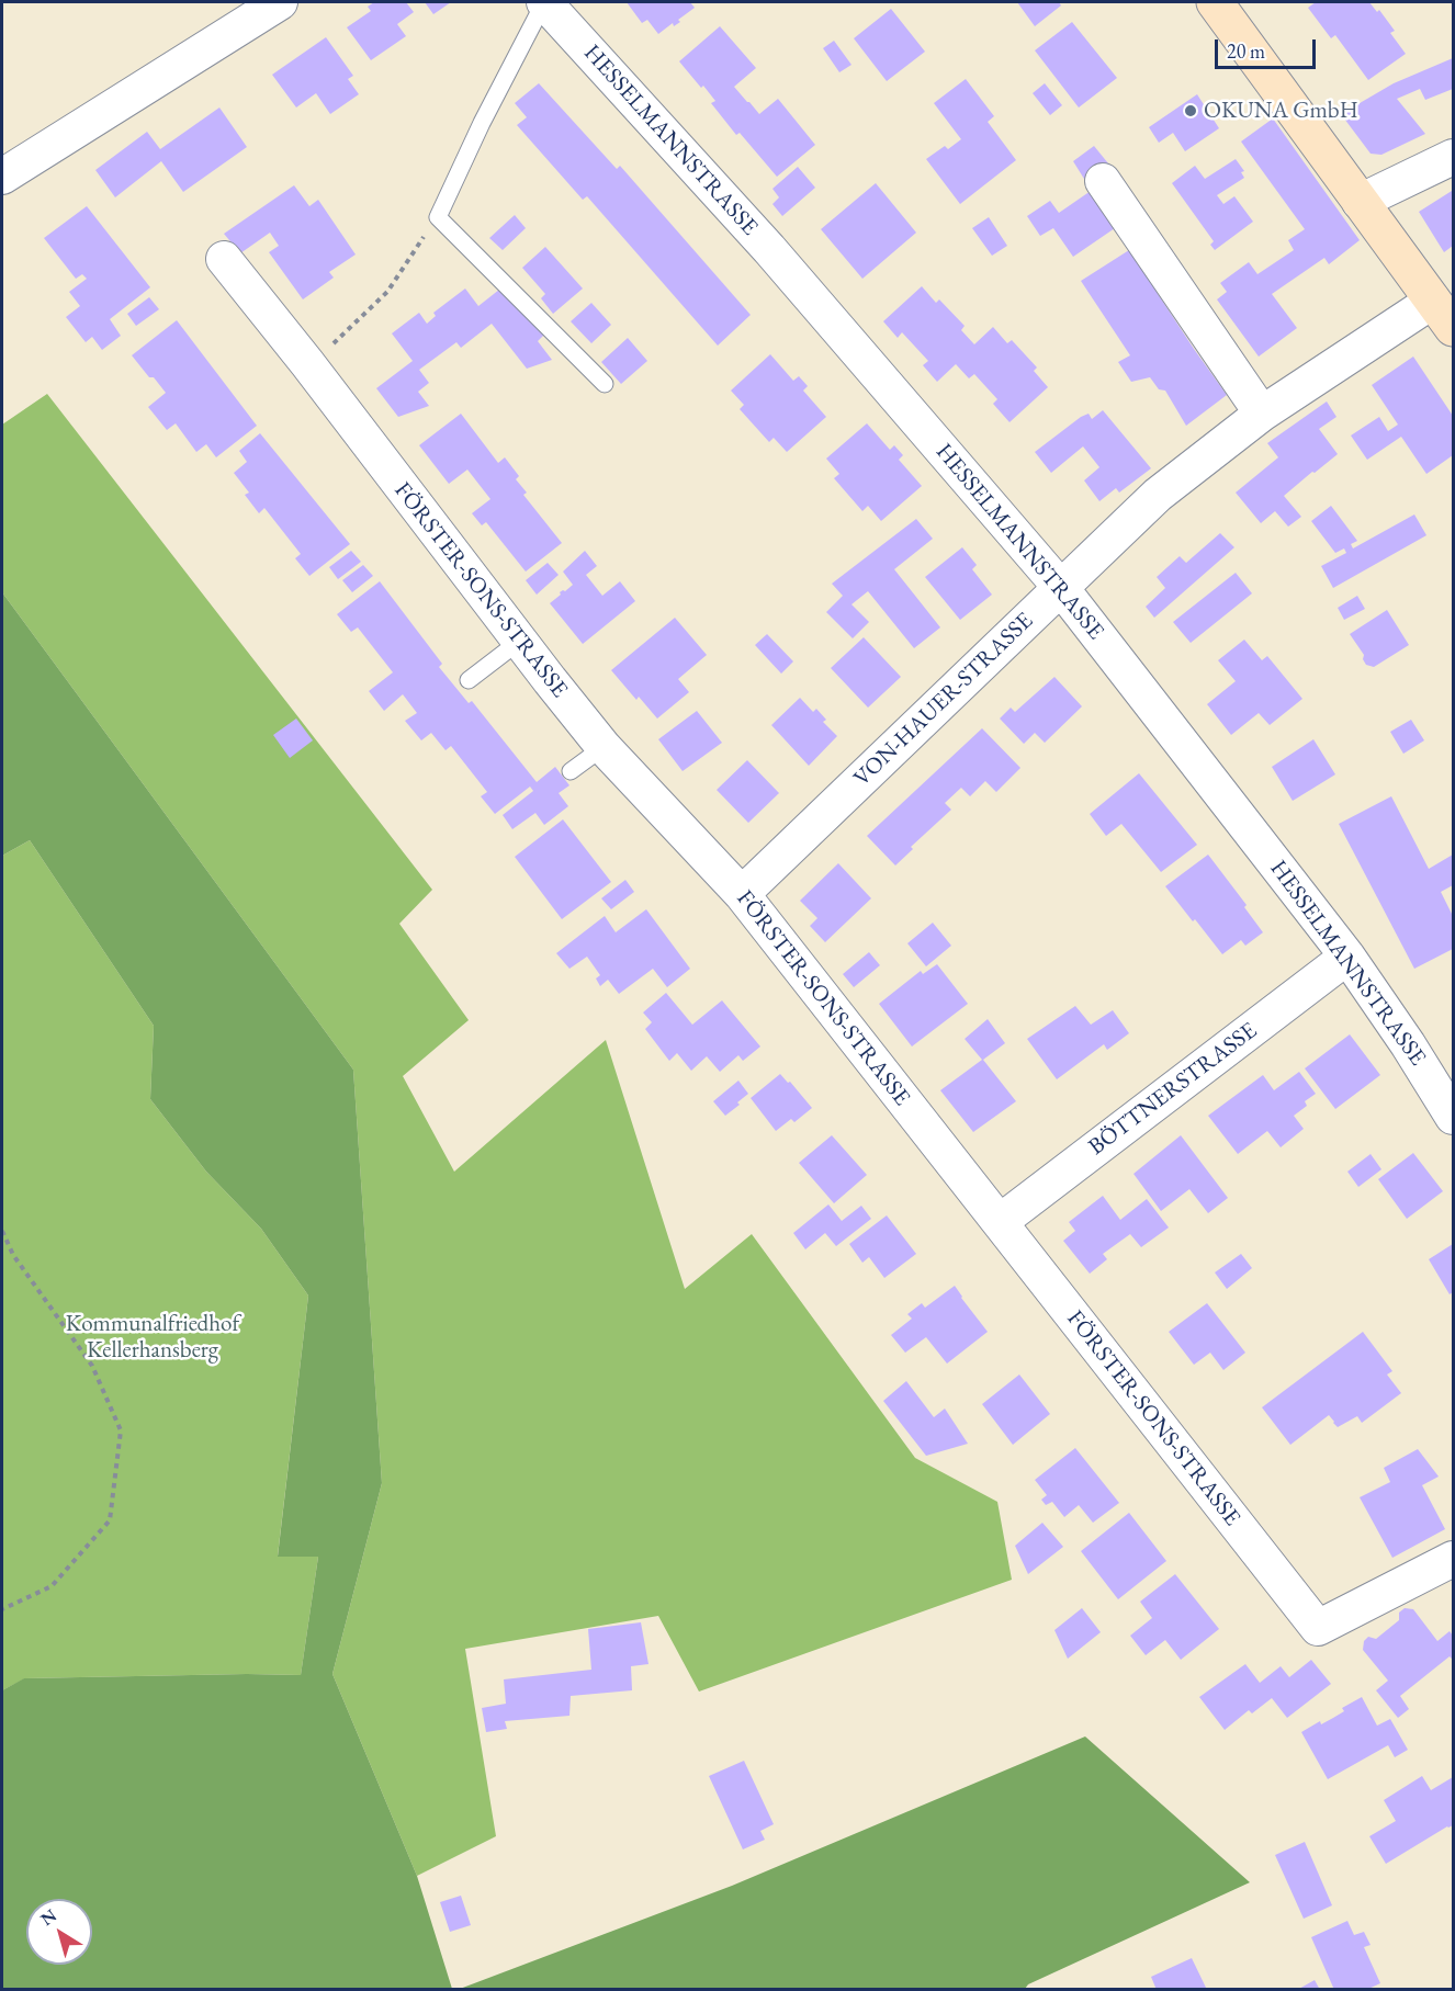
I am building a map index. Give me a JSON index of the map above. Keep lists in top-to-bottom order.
{
  "streets": {
    "street": [
      "HESSELMANNSTRASSE",
      "FÖRSTER-SONS-STRASSE",
      "VON-HAUER-STRASSE",
      "BÖTTNERSTRASSE"
    ]
  },
  "crossings": [
    ["HESSELMANNSTRASSE", "VON-HAUER-STRASSE"],
    ["HESSELMANNSTRASSE", "BÖTTNERSTRASSE"],
    ["FÖRSTER-SONS-STRASSE", "VON-HAUER-STRASSE"],
    ["FÖRSTER-SONS-STRASSE", "BÖTTNERSTRASSE"]
  ],
  "parks": ["Kommunalfriedhof Kellerhansberg"],
  "places": ["OKUNA GmbH"],
  "scale_bar": "20 m",
  "north": "top left"
}
